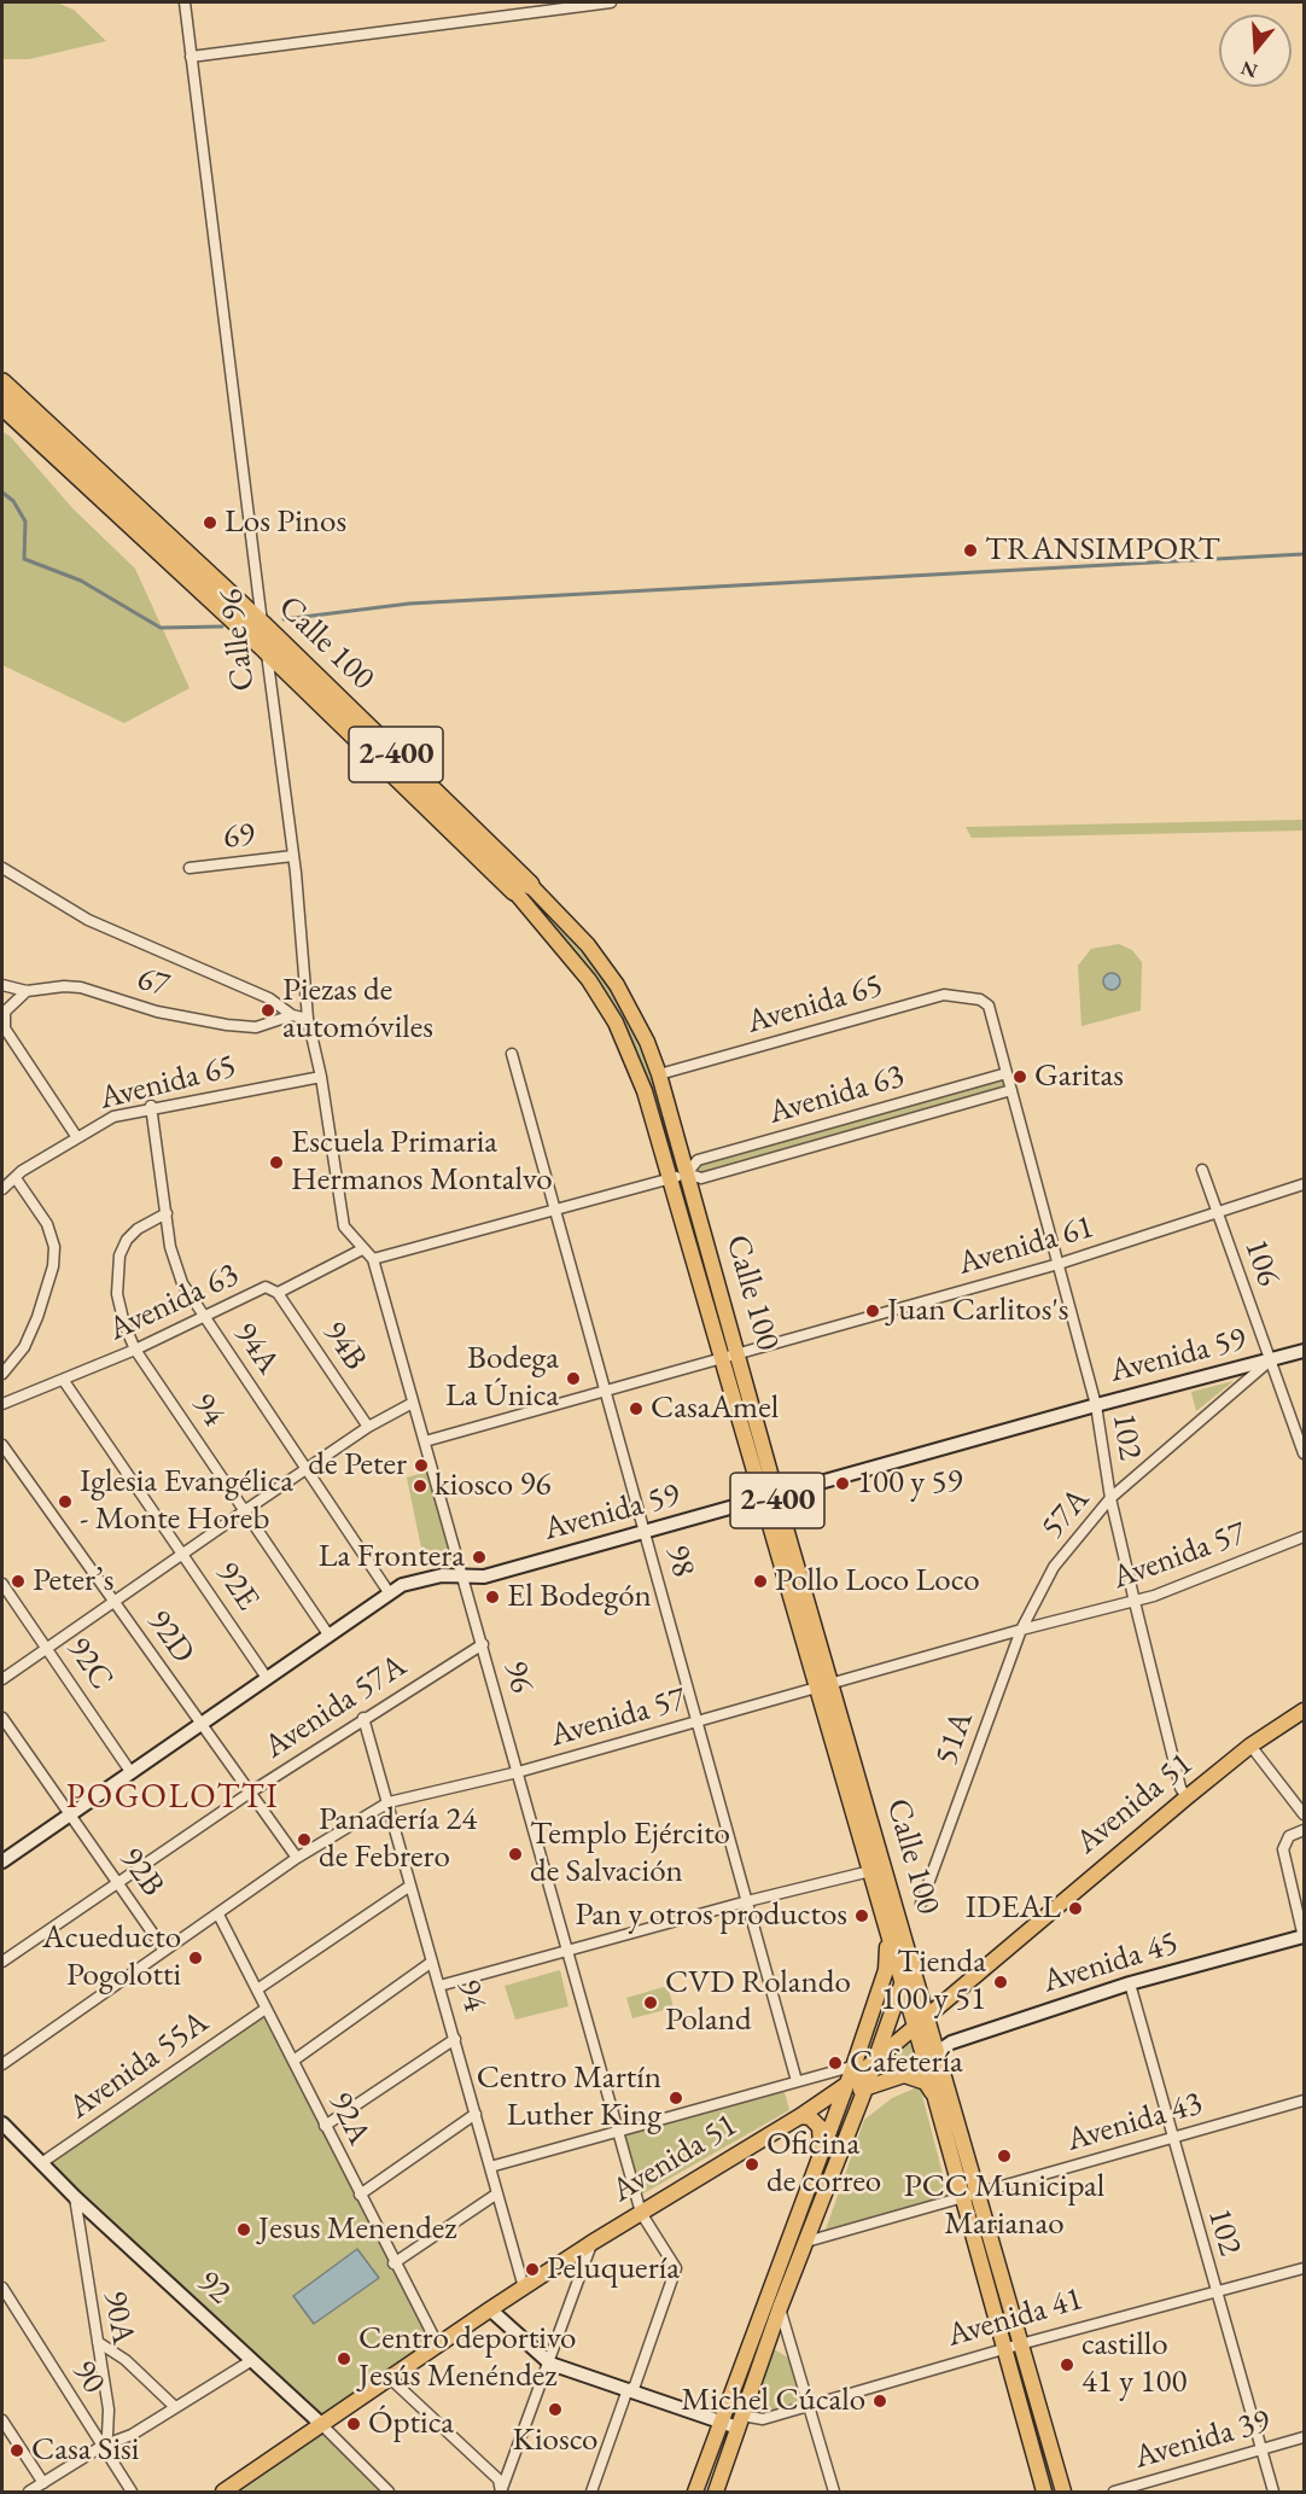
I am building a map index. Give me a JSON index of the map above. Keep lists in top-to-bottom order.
{
  "streets": {
    "highway": ["Calle 100", "2-400"],
    "main road": ["Avenida 51"],
    "street": [
      "Calle 96",
      "69",
      "67",
      "Avenida 65",
      "Avenida 63",
      "Avenida 61",
      "106",
      "94B",
      "94A",
      "Avenida 59",
      "94",
      "102",
      "57A",
      "Avenida 57",
      "98",
      "92E",
      "92D",
      "92C",
      "96",
      "Avenida 57A",
      "51A",
      "92B",
      "Avenida 45",
      "Avenida 55A",
      "92A",
      "Avenida 43",
      "92",
      "90A",
      "Avenida 41",
      "90",
      "Avenida 39"
    ]
  },
  "crossings": [
    ["Calle 96", "Calle 100"],
    ["Calle 96", "69"],
    ["Calle 96", "Avenida 65"],
    ["Calle 96", "Avenida 63"],
    ["Calle 96", "96"],
    ["Calle 100", "Avenida 65"],
    ["Calle 100", "Avenida 63"],
    ["Calle 100", "Avenida 61"],
    ["Calle 100", "Avenida 59"],
    ["Calle 100", "Avenida 57"],
    ["Calle 100", "Avenida 51"],
    ["Calle 100", "Avenida 45"],
    ["Calle 100", "Avenida 43"],
    ["Calle 100", "Avenida 41"],
    ["Avenida 65", "94A"],
    ["Avenida 65", "102"],
    ["Avenida 63", "94B"],
    ["Avenida 63", "94A"],
    ["Avenida 63", "94"],
    ["Avenida 63", "102"],
    ["Avenida 63", "98"],
    ["Avenida 63", "92E"],
    ["Avenida 63", "96"],
    ["Avenida 61", "106"],
    ["Avenida 61", "102"],
    ["Avenida 61", "98"],
    ["Avenida 61", "96"],
    ["106", "Avenida 59"],
    ["106", "57A"],
    ["94A", "Avenida 59"],
    ["94A", "94"],
    ["Avenida 59", "94"],
    ["Avenida 59", "102"],
    ["Avenida 59", "57A"],
    ["Avenida 59", "98"],
    ["Avenida 59", "92E"],
    ["Avenida 59", "92D"],
    ["Avenida 59", "92C"],
    ["Avenida 59", "96"],
    ["Avenida 59", "92B"],
    ["94", "Avenida 57"],
    ["94", "Avenida 57A"],
    ["94", "Avenida 51"],
    ["102", "57A"],
    ["102", "Avenida 57"],
    ["102", "Avenida 51"],
    ["102", "Avenida 45"],
    ["102", "Avenida 43"],
    ["102", "Avenida 41"],
    ["102", "Avenida 39"],
    ["57A", "Avenida 57"],
    ["57A", "51A"],
    ["Avenida 57", "98"],
    ["Avenida 57", "92D"],
    ["Avenida 57", "96"],
    ["Avenida 57", "51A"],
    ["Avenida 57", "92B"],
    ["Avenida 57", "92A"],
    ["92D", "Avenida 57A"],
    ["96", "Avenida 57A"],
    ["96", "Avenida 51"],
    ["Avenida 57A", "92B"],
    ["Avenida 51", "92A"],
    ["Avenida 51", "92"],
    ["Avenida 55A", "92A"],
    ["Avenida 55A", "92"],
    ["92", "90A"],
    ["90A", "90"]
  ],
  "districts": ["POGOLOTTI"],
  "places": [
    "Los Pinos",
    "TRANSIMPORT",
    "Piezas de automóviles",
    "Garitas",
    "Escuela Primaria Hermanos Montalvo",
    "Juan Carlitos's",
    "Bodega La Única",
    "CasaAmel",
    "de Peter",
    "100 y 59",
    "kiosco 96",
    "Iglesia Evangélica - Monte Horeb",
    "La Frontera",
    "Peter’s",
    "Pollo Loco Loco",
    "El Bodegón",
    "Panadería 24 de Febrero",
    "Templo Ejército de Salvación",
    "IDEAL",
    "Pan y otros productos",
    "Acueducto Pogolotti",
    "Tienda 100 y 51",
    "CVD Rolando Poland",
    "Cafetería",
    "Centro Martín Luther King",
    "PCC Municipal Marianao",
    "Oficina de correo",
    "Jesus Menendez",
    "Peluquería",
    "Centro deportivo Jesús Menéndez",
    "castillo 41 y 100",
    "Michel Cúcalo",
    "Kiosco",
    "Óptica",
    "Casa Sisi"
  ],
  "north": "bottom"
}
